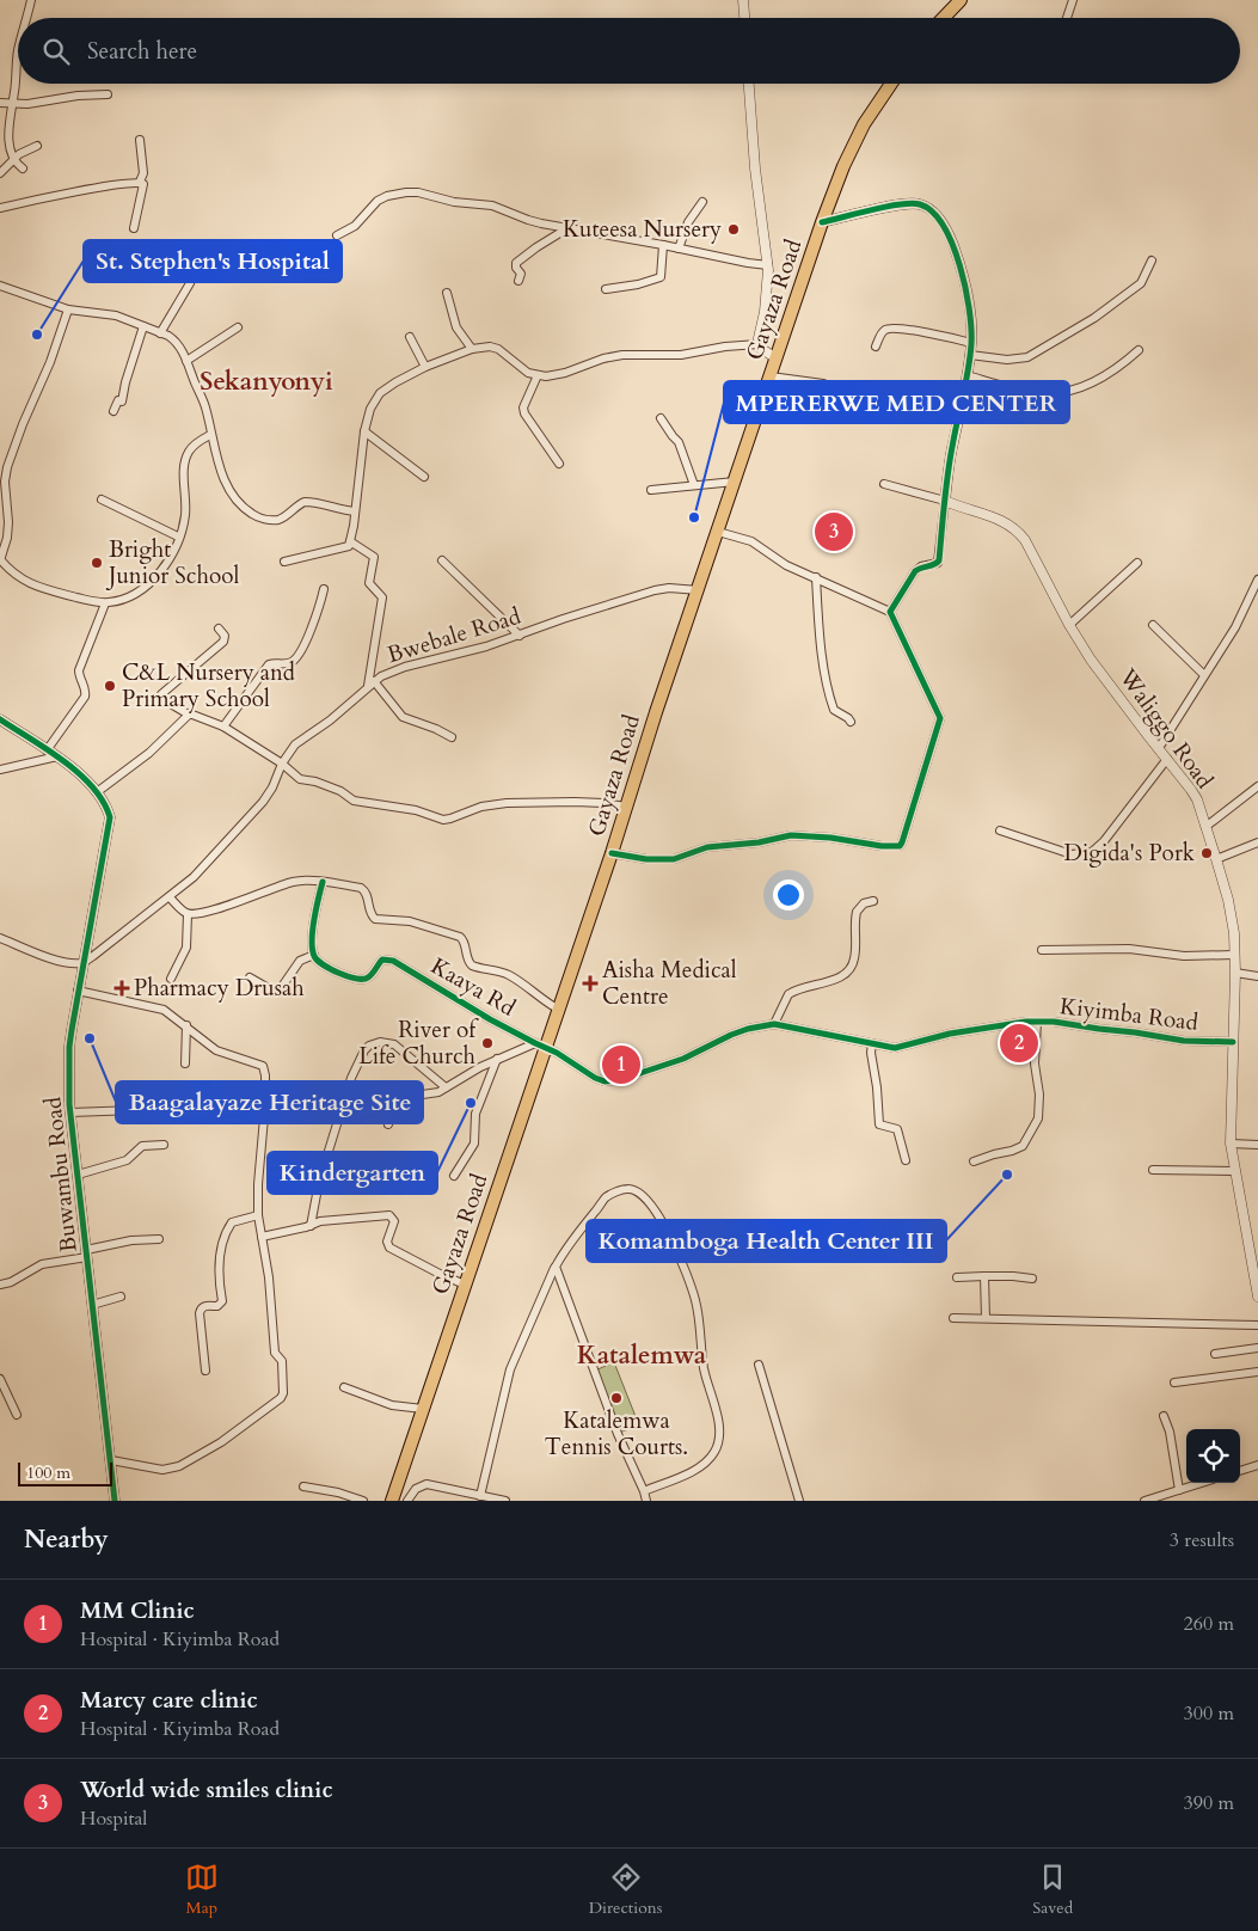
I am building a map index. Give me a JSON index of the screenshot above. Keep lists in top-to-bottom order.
{
  "streets": {
    "main road": ["Gayaza Road"],
    "street": [
      "Bwebale Road",
      "Waliggo Road",
      "Kaaya Rd",
      "Kiyimba Road",
      "Buwambu Road"
    ]
  },
  "crossings": [
    ["Gayaza Road", "Bwebale Road"],
    ["Gayaza Road", "Kaaya Rd"],
    ["Gayaza Road", "Kiyimba Road"],
    ["Bwebale Road", "Buwambu Road"],
    ["Waliggo Road", "Kiyimba Road"],
    ["Kaaya Rd", "Kiyimba Road"]
  ],
  "districts": ["Sekanyonyi", "Katalemwa"],
  "places": {
    "other": [
      "Kuteesa Nursery",
      "St. Stephen's Hospital",
      "MPERERWE MED CENTER",
      "Bright Junior School",
      "C&L Nursery and Primary School",
      "Digida's Pork",
      "Baagalayaze Heritage Site",
      "River of Life Church",
      "Kindergarten",
      "Komamboga Health Center III",
      "Katalemwa Tennis Courts."
    ],
    "health": ["Aisha Medical Centre", "Pharmacy Drusah"]
  },
  "scale_bar": "100 m",
  "page": {
    "search": "Search here",
    "pins": ["3", "2", "1"],
    "scale": "100 m",
    "heading": ["Nearby", "3 results"],
    "list": [
      {
        "mark": "1",
        "name": "MM Clinic",
        "note": "Hospital · Kiyimba Road",
        "value": "260 m"
      },
      {
        "mark": "2",
        "name": "Marcy care clinic",
        "note": "Hospital · Kiyimba Road",
        "value": "300 m"
      },
      {
        "mark": "3",
        "name": "World wide smiles clinic",
        "note": "Hospital",
        "value": "390 m"
      }
    ],
    "nav": ["Map", "Directions", "Saved"]
  }
}
